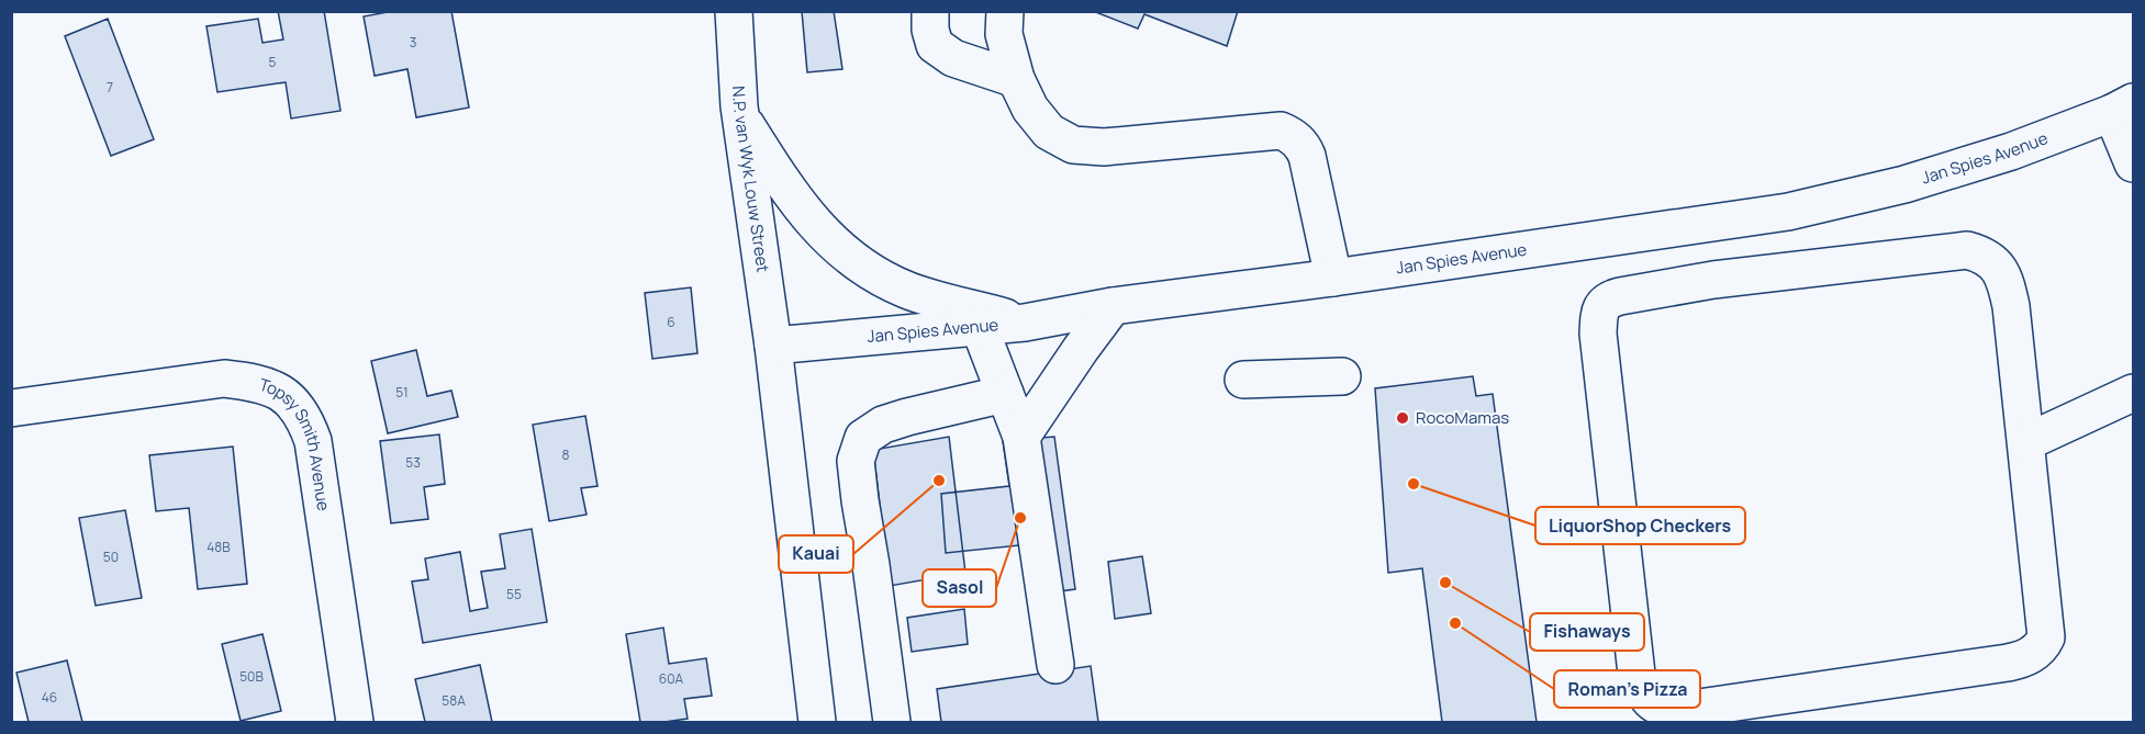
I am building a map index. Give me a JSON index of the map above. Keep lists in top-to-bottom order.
{
  "streets": {
    "street": ["Jan Spies Avenue", "N.P. van Wyk Louw Street", "Topsy Smith Avenue"]
  },
  "crossings": [
    ["Jan Spies Avenue", "N.P. van Wyk Louw Street"]
  ],
  "places": [
    "RocoMamas",
    "Kauai",
    "LiquorShop Checkers",
    "Sasol",
    "Fishaways",
    "Roman's Pizza"
  ],
  "house_numbers": [
    "3",
    "5",
    "7",
    "6",
    "51",
    "8",
    "53",
    "48B",
    "50",
    "55",
    "50B",
    "60A",
    "46",
    "58A"
  ]
}
